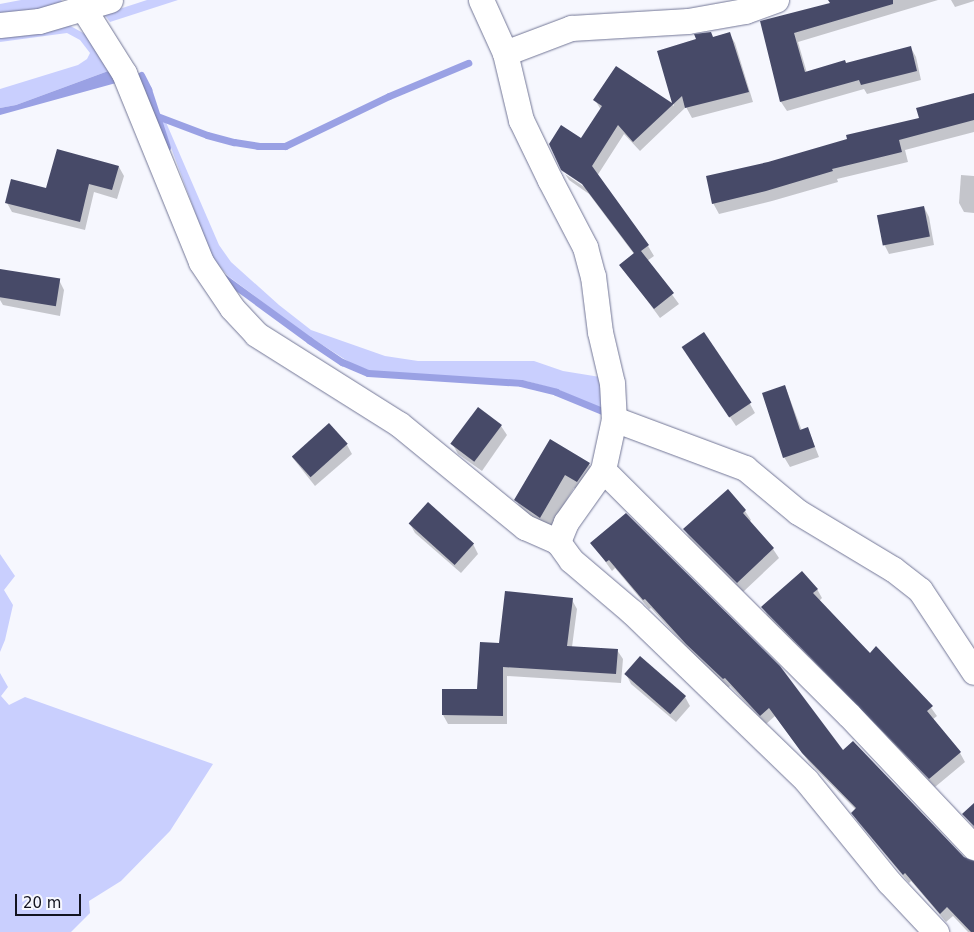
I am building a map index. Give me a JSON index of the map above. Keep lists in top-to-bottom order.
{
  "scale_bar": "20 m"
}
